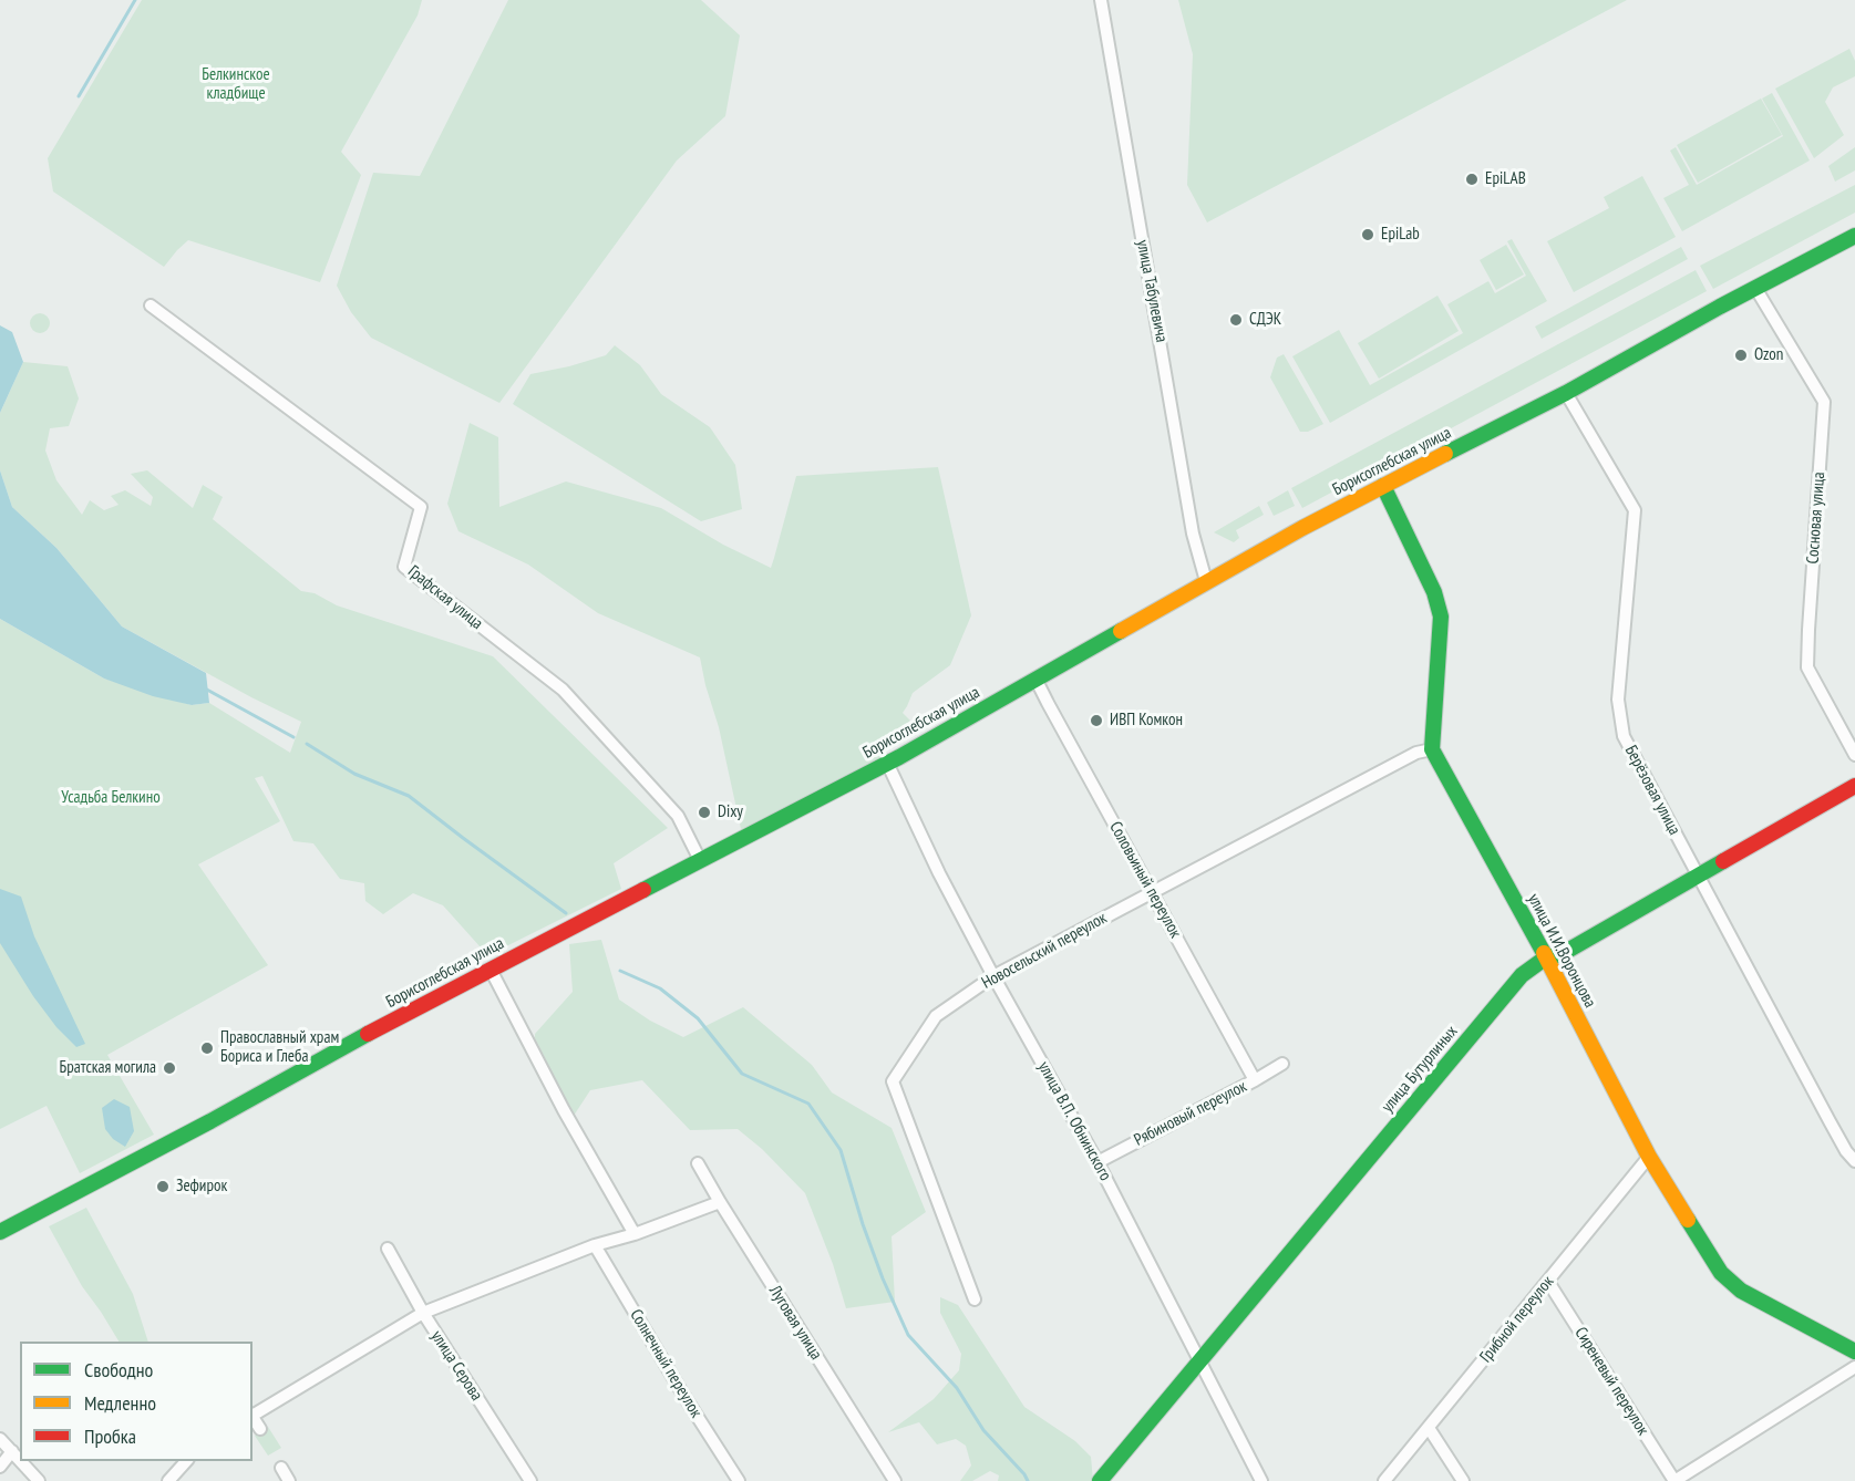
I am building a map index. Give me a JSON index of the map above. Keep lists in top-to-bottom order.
{
  "streets": {
    "street": [
      "улица Табулевича",
      "Борисоглебская улица",
      "Сосновая улица",
      "Графская улица",
      "Берёзовая улица",
      "Соловьиный переулок",
      "Новосельский переулок",
      "улица И.И.Воронцова",
      "улица Бутурлиных",
      "Рябиновый переулок",
      "улица В.П. Обнинского",
      "Грибной переулок",
      "Луговая улица",
      "Солнечный переулок",
      "улица Серова",
      "Сиреневый переулок"
    ]
  },
  "crossings": [
    ["улица Табулевича", "Борисоглебская улица"],
    ["Борисоглебская улица", "Сосновая улица"],
    ["Борисоглебская улица", "Графская улица"],
    ["Борисоглебская улица", "Берёзовая улица"],
    ["Борисоглебская улица", "Соловьиный переулок"],
    ["Борисоглебская улица", "улица В.П. Обнинского"],
    ["Берёзовая улица", "улица Бутурлиных"],
    ["Соловьиный переулок", "Новосельский переулок"],
    ["Соловьиный переулок", "Рябиновый переулок"],
    ["Новосельский переулок", "улица И.И.Воронцова"],
    ["Новосельский переулок", "улица В.П. Обнинского"],
    ["улица И.И.Воронцова", "улица Бутурлиных"],
    ["улица И.И.Воронцова", "Грибной переулок"],
    ["улица Бутурлиных", "улица В.П. Обнинского"],
    ["Рябиновый переулок", "улица В.П. Обнинского"],
    ["Грибной переулок", "Сиреневый переулок"]
  ],
  "parks": ["Белкинское кладбище", "Усадьба Белкино"],
  "places": [
    "EpiLAB",
    "EpiLab",
    "СДЭК",
    "Ozon",
    "ИВП Комкон",
    "Dixy",
    "Православный храм Бориса и Глеба",
    "Братская могила",
    "Зефирок"
  ],
  "legend": ["Свободно", "Медленно", "Пробка"]
}
